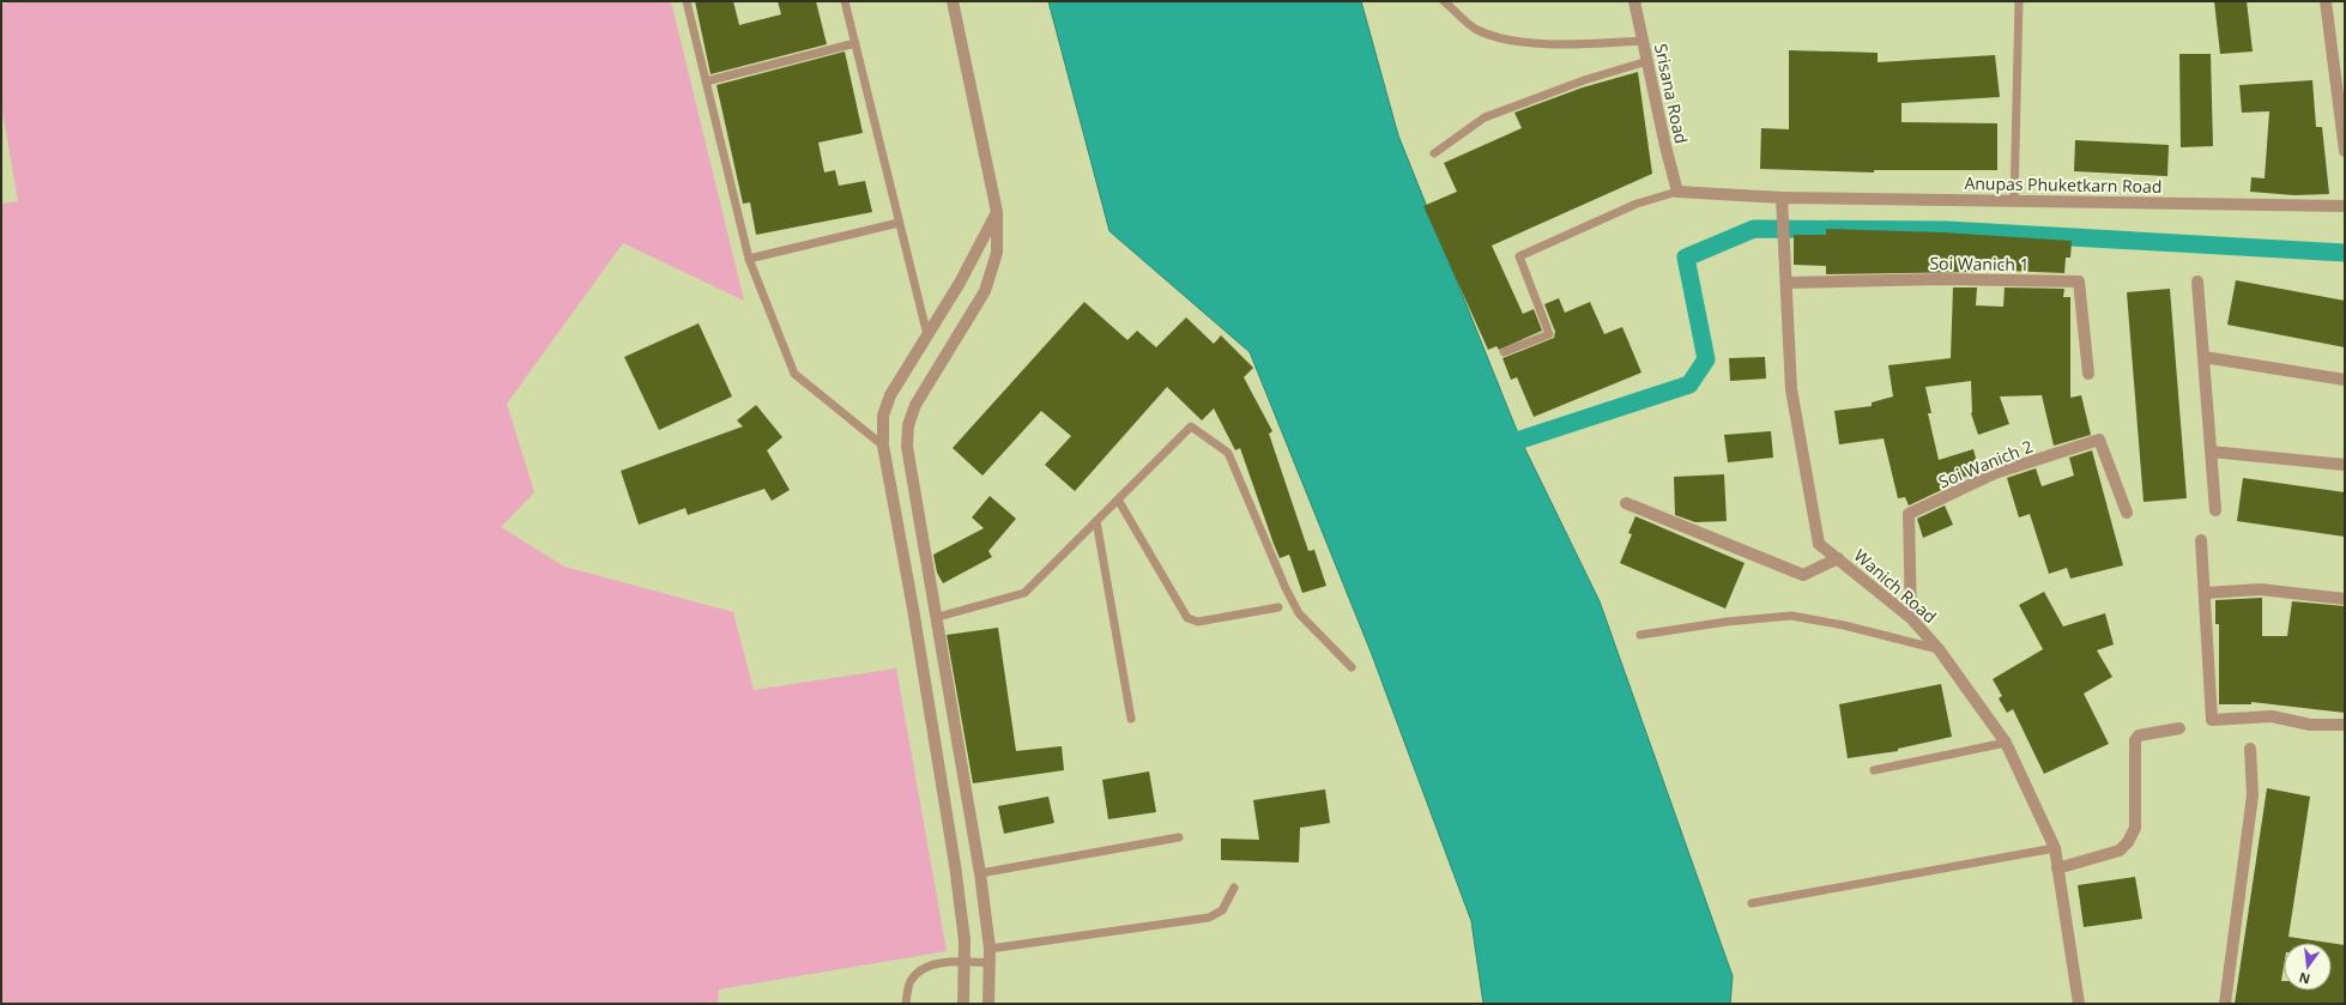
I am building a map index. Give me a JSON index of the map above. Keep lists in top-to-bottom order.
{
  "streets": {
    "street": [
      "Srisana Road",
      "Anupas Phuketkarn Road",
      "Soi Wanich 1",
      "Soi Wanich 2",
      "Wanich Road"
    ]
  },
  "crossings": [
    ["Srisana Road", "Anupas Phuketkarn Road"],
    ["Anupas Phuketkarn Road", "Wanich Road"],
    ["Soi Wanich 1", "Wanich Road"],
    ["Soi Wanich 2", "Wanich Road"]
  ],
  "north": "bottom"
}
